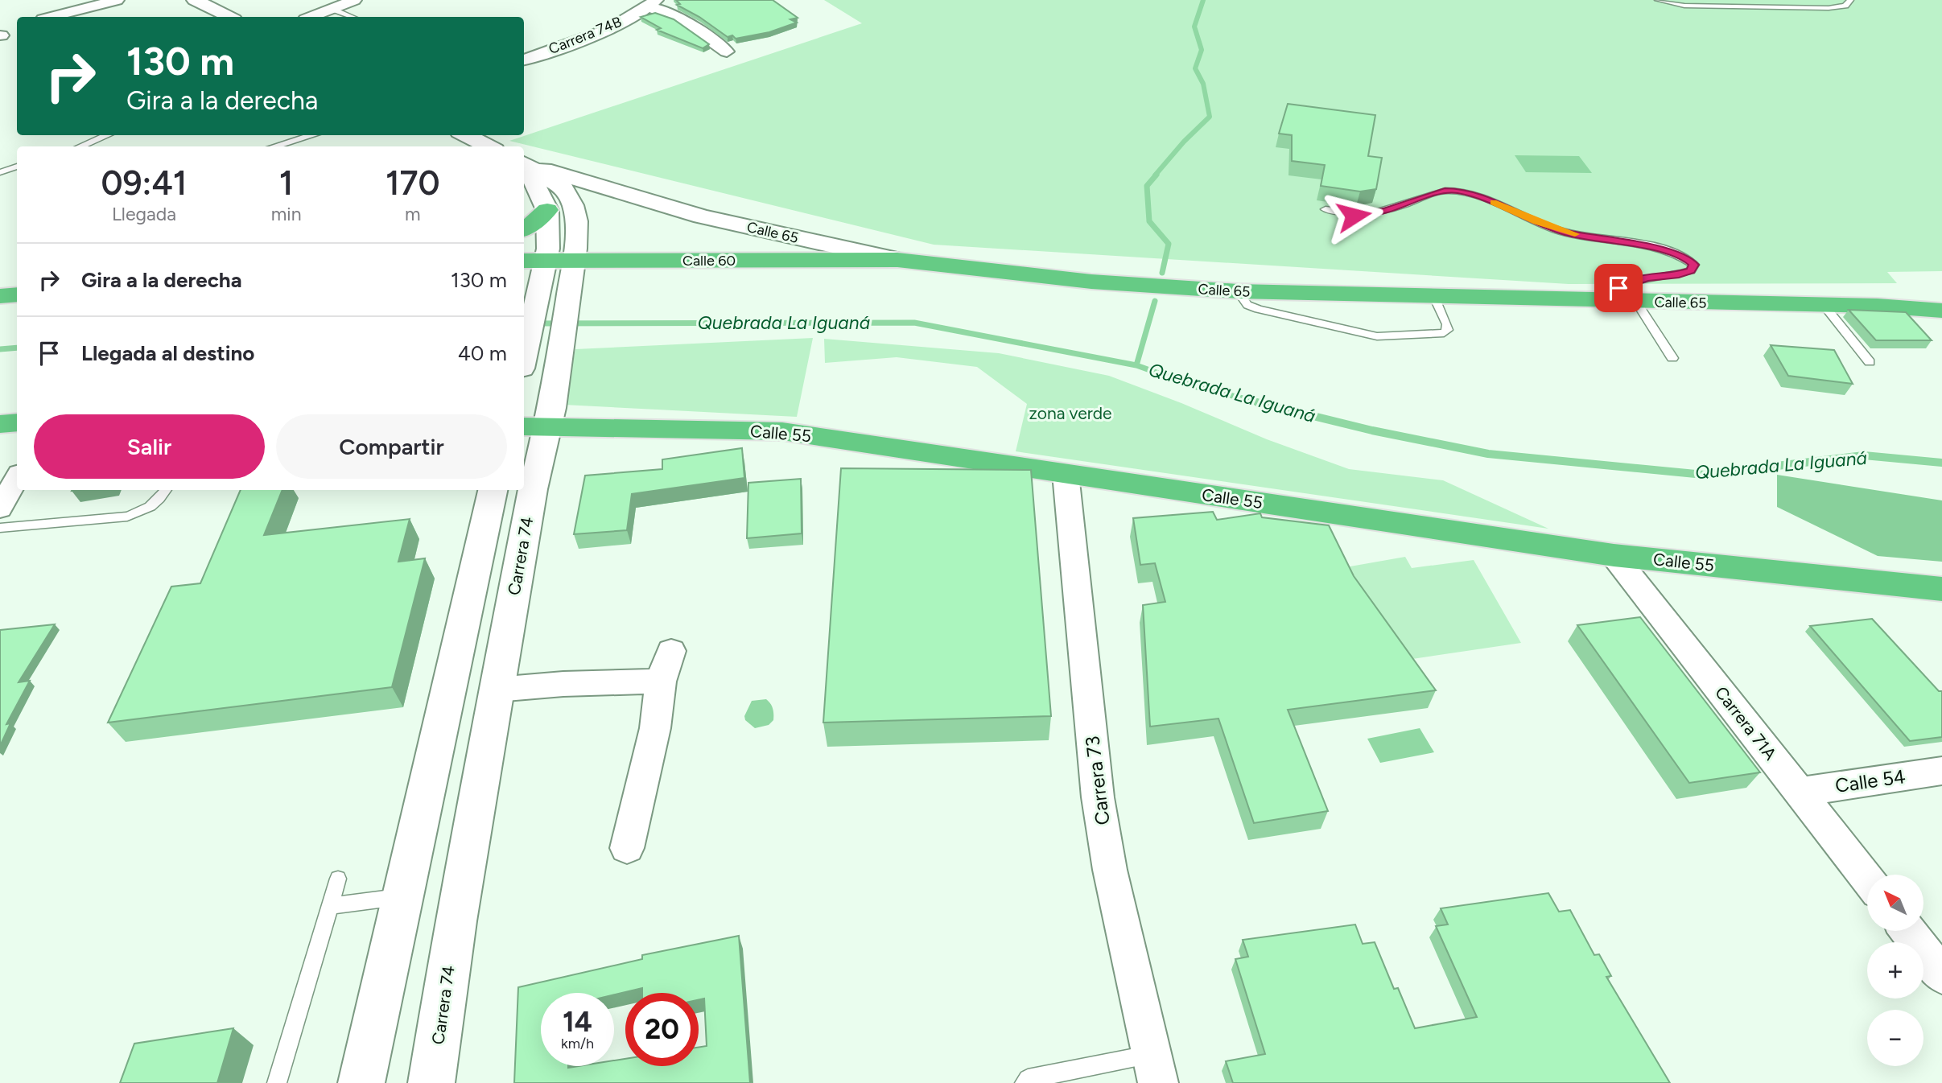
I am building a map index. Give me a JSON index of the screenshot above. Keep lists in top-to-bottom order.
{
  "streets": {
    "highway": ["Calle 65", "Calle 60", "Calle 55"],
    "street": [
      "Carrera 74B",
      "Carrera 74",
      "Carrera 71A",
      "Carrera 73",
      "Calle 54"
    ]
  },
  "crossings": [
    ["Calle 65", "Calle 60"],
    ["Calle 60", "Carrera 74"],
    ["Calle 55", "Carrera 74"],
    ["Calle 55", "Carrera 71A"],
    ["Calle 55", "Carrera 73"],
    ["Carrera 71A", "Calle 54"]
  ],
  "water": ["Quebrada La Iguaná"],
  "parks": ["zona verde"],
  "north": "top left",
  "page": {
    "turn": ["130 m", "Gira a la derecha"],
    "eta": [
      "09:41",
      "Llegada",
      "1",
      "min",
      "170",
      "m"
    ],
    "list": [
      {
        "name": "Gira a la derecha",
        "value": "130 m"
      },
      {
        "name": "Llegada al destino",
        "value": "40 m"
      }
    ],
    "buttons": ["Salir", "Compartir"],
    "map_buttons": ["+", "−"],
    "speed": "14 km/h",
    "limit": "20"
  }
}
